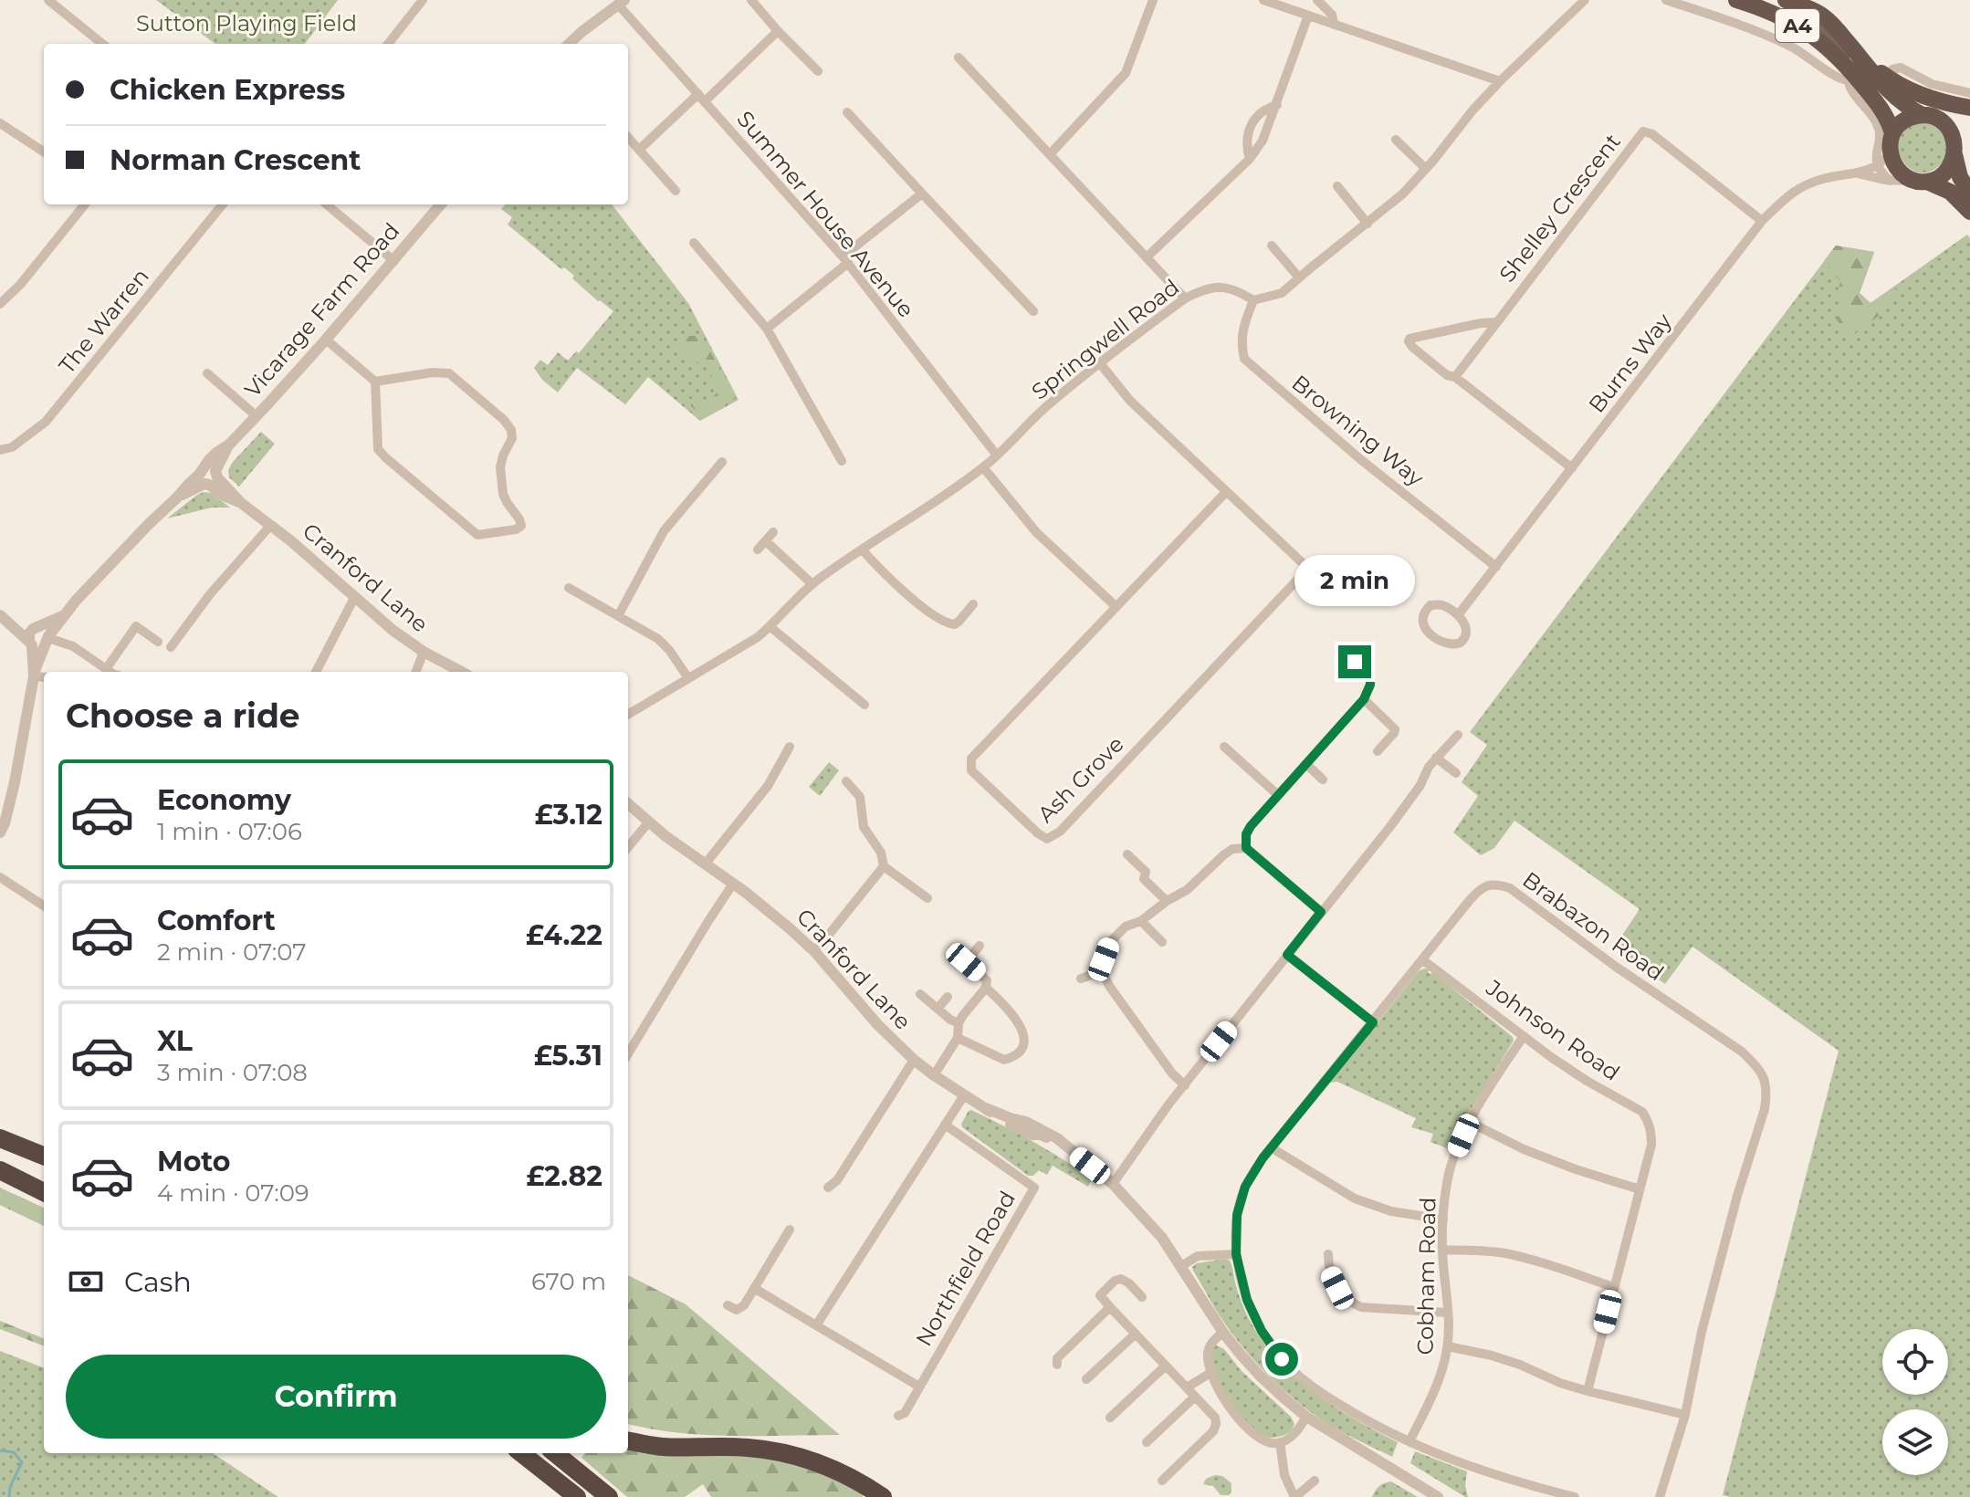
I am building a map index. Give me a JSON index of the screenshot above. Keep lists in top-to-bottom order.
{
  "streets": {
    "highway": ["A4"],
    "street": [
      "Shelley Crescent",
      "Summer House Avenue",
      "Vicarage Farm Road",
      "The Warren",
      "Springwell Road",
      "Burns Way",
      "Browning Way",
      "Cranford Lane",
      "Ash Grove",
      "Brabazon Road",
      "Johnson Road",
      "Northfield Road",
      "Cobham Road"
    ]
  },
  "crossings": [
    ["A4", "Burns Way"],
    ["Shelley Crescent", "Burns Way"],
    ["Summer House Avenue", "Springwell Road"],
    ["Vicarage Farm Road", "Cranford Lane"],
    ["Springwell Road", "Browning Way"],
    ["Springwell Road", "Ash Grove"],
    ["Burns Way", "Browning Way"],
    ["Brabazon Road", "Johnson Road"],
    ["Brabazon Road", "Cobham Road"],
    ["Johnson Road", "Cobham Road"]
  ],
  "parks": ["Sutton Playing Field"],
  "page": {
    "banner": ["Chicken Express", "Norman Crescent"],
    "bubble": "2 min",
    "heading": "Choose a ride",
    "list": [
      {
        "name": "Economy",
        "note": "1 min · 07:06",
        "value": "£3.12"
      },
      {
        "name": "Comfort",
        "note": "2 min · 07:07",
        "value": "£4.22"
      },
      {
        "name": "XL",
        "note": "3 min · 07:08",
        "value": "£5.31"
      },
      {
        "name": "Moto",
        "note": "4 min · 07:09",
        "value": "£2.82"
      }
    ],
    "pay": ["Cash", "670 m"],
    "buttons": "Confirm"
  }
}
